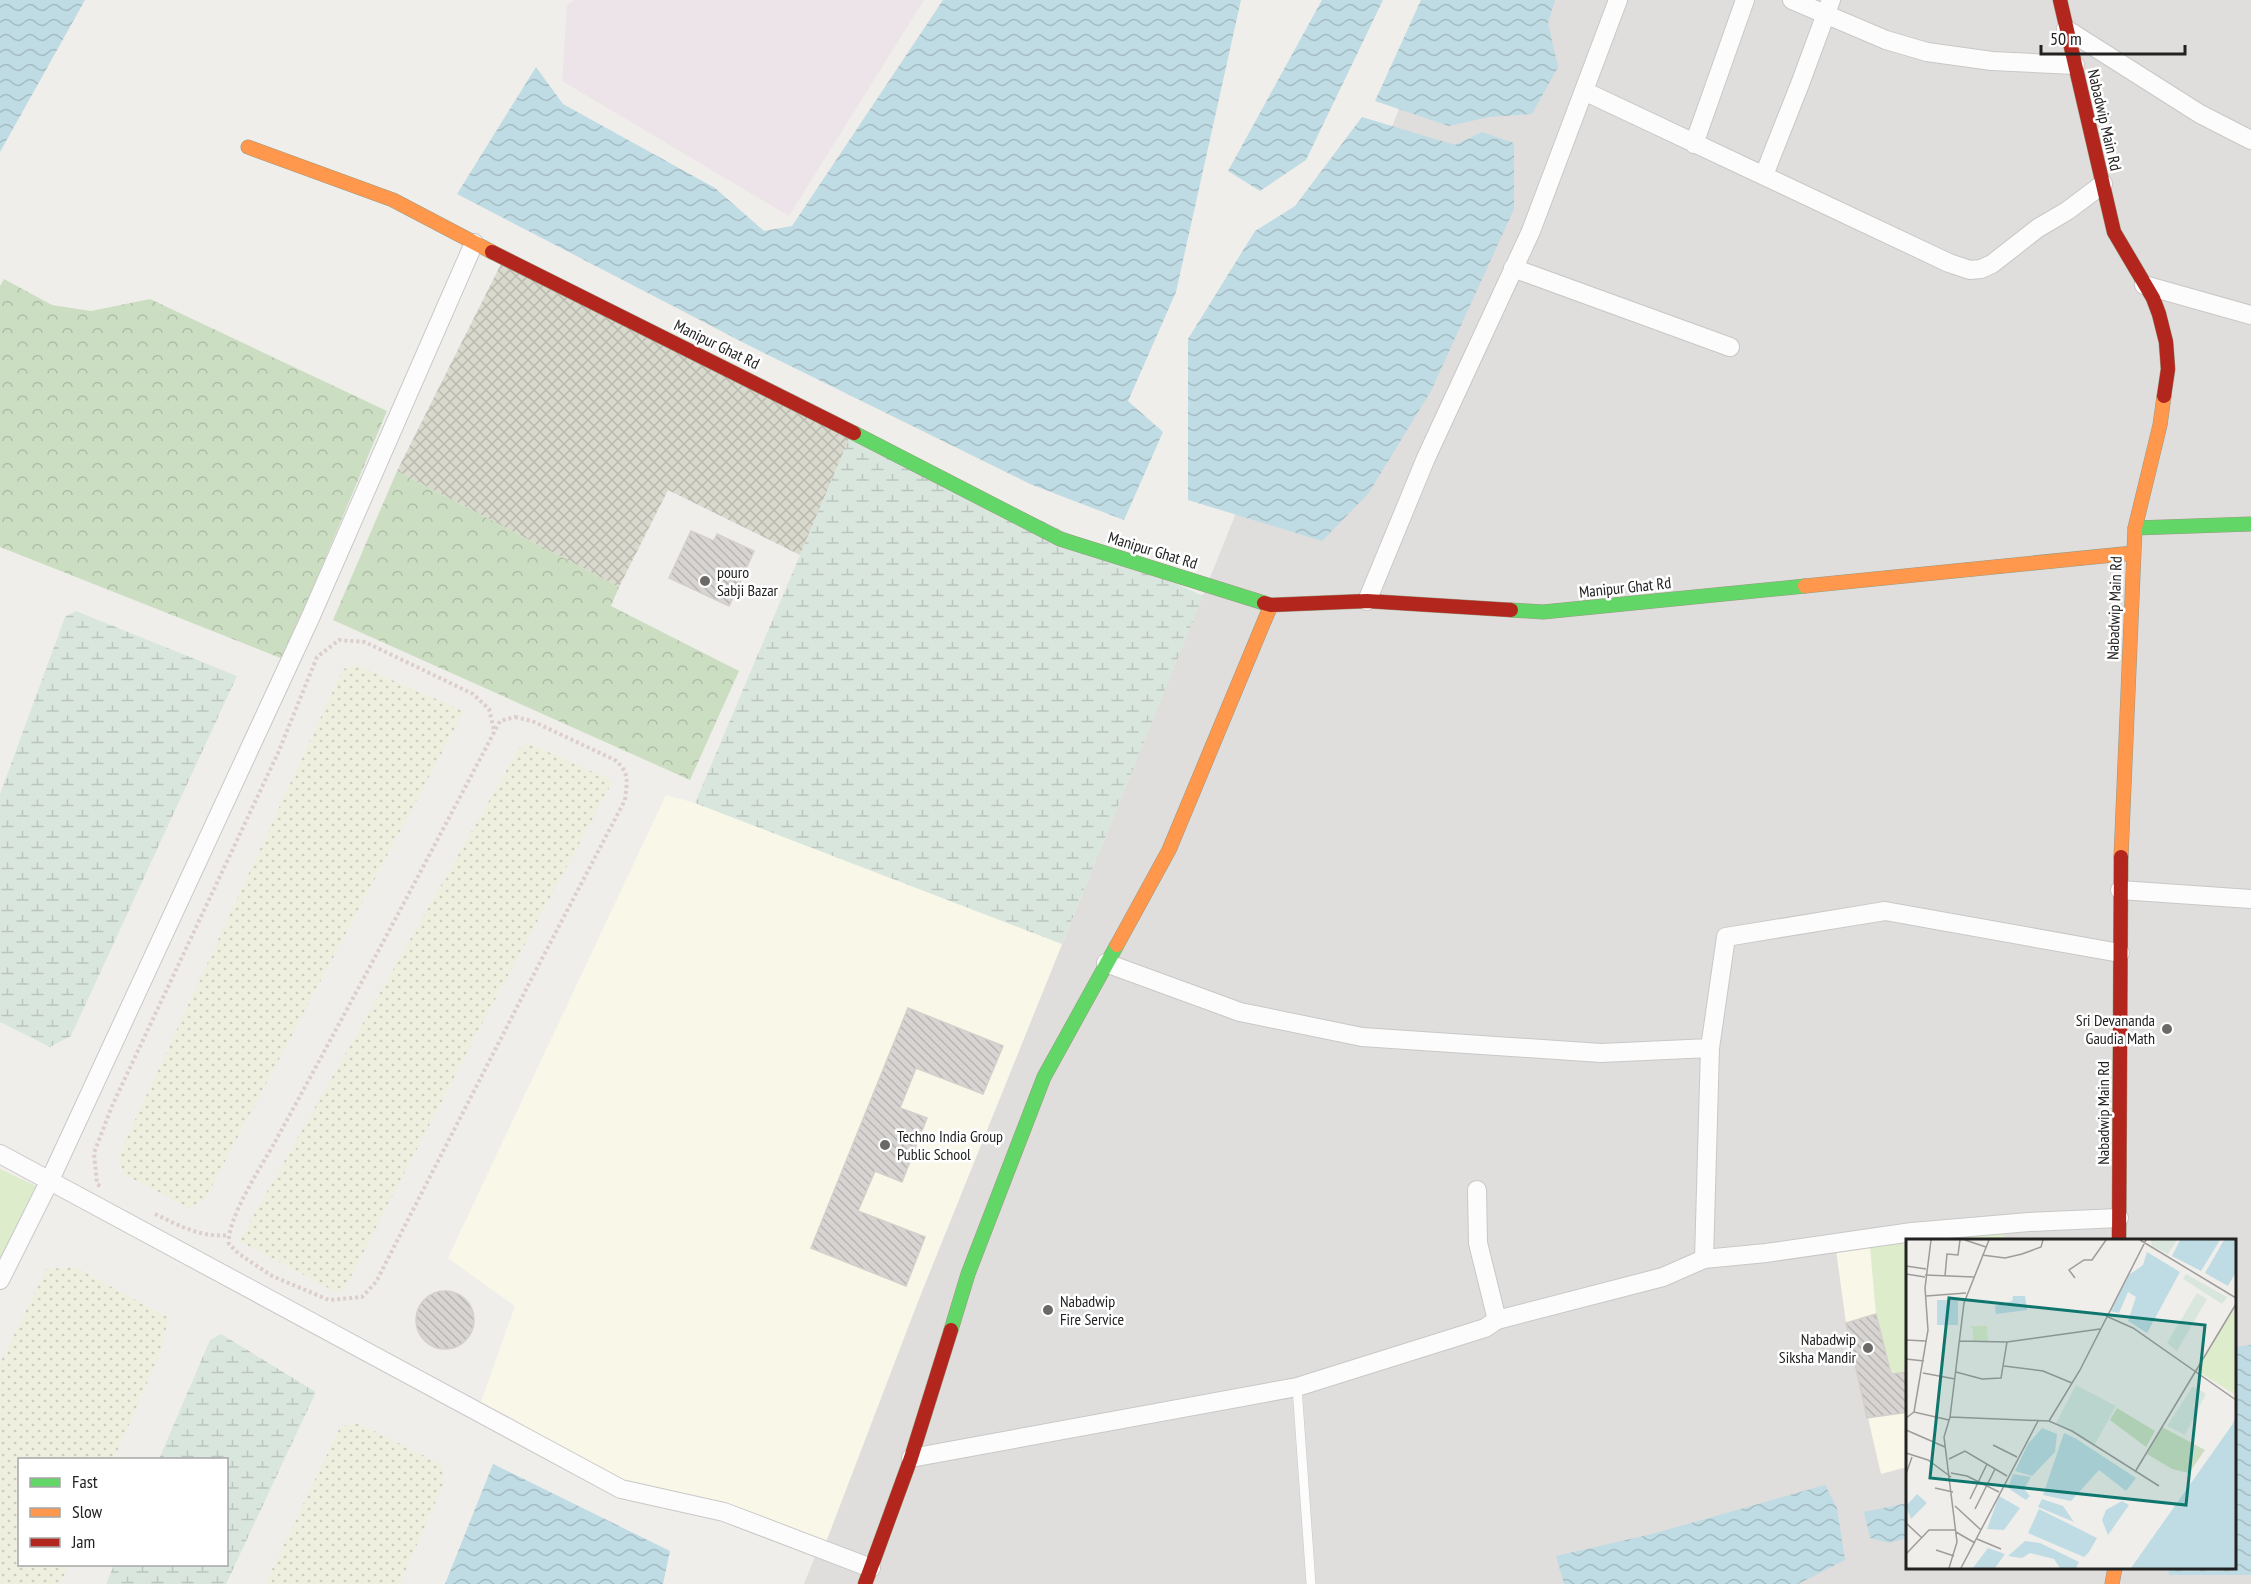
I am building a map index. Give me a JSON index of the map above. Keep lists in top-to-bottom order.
{
  "streets": {
    "street": ["Nabadwip Main Rd", "Manipur Ghat Rd"]
  },
  "crossings": [
    ["Nabadwip Main Rd", "Manipur Ghat Rd"]
  ],
  "places": [
    "pouro Sabji Bazar",
    "Sri Devananda Gaudia Math",
    "Techno India Group Public School",
    "Nabadwip Fire Service",
    "Nabadwip Siksha Mandir"
  ],
  "legend": ["Fast", "Slow", "Jam"],
  "scale_bar": "50 m"
}
